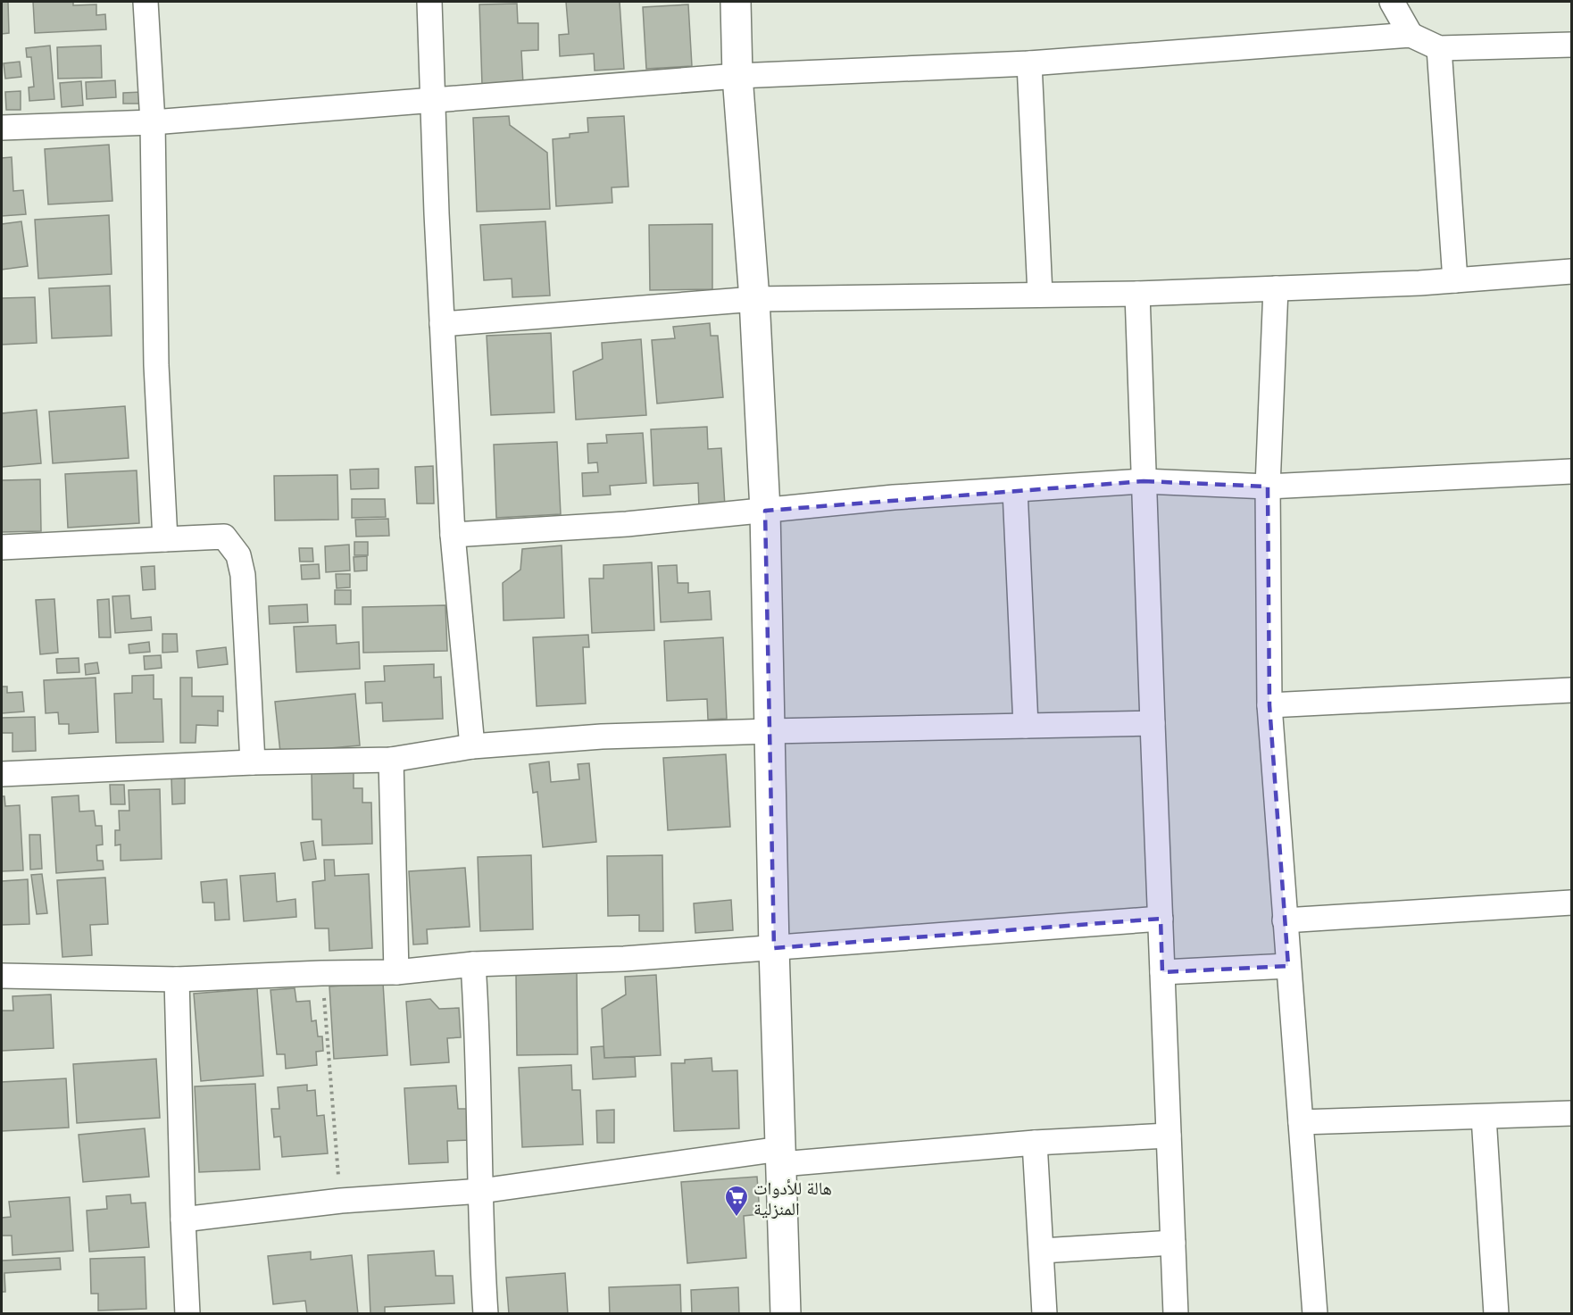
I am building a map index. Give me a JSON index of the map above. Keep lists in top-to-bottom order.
{
  "places": {
    "supermarket": ["هالة للأدوات المنزلية"]
  }
}
